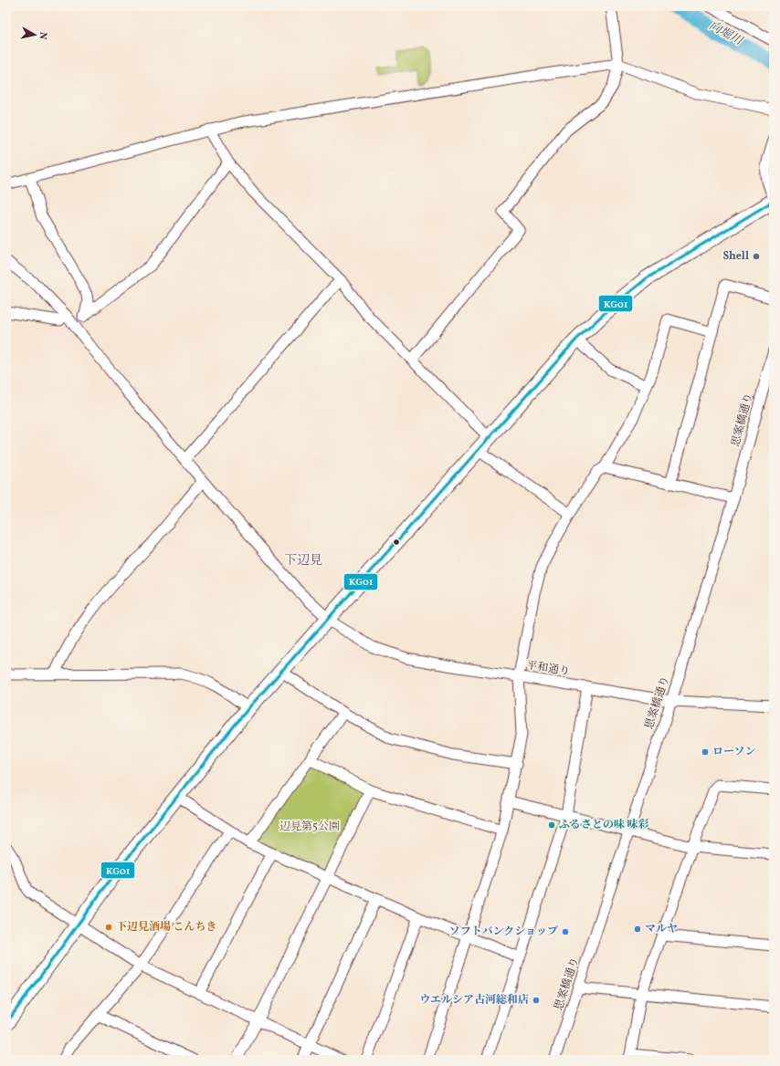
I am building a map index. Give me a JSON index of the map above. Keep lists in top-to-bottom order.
{
  "streets": {
    "street": ["思案橋通り", "平和通り"]
  },
  "crossings": [
    ["思案橋通り", "平和通り"]
  ],
  "districts": ["下辺見"],
  "water": ["向堀川"],
  "parks": ["辺見第5公園"],
  "places": [
    "Shell",
    "ローソン",
    "ふるさとの味 味彩",
    "下辺見酒場 こんちき",
    "マルヤ",
    "ソフトバンクショップ",
    "ウエルシア古河総和店"
  ],
  "lines": ["transit line KG01"],
  "north": "right"
}
